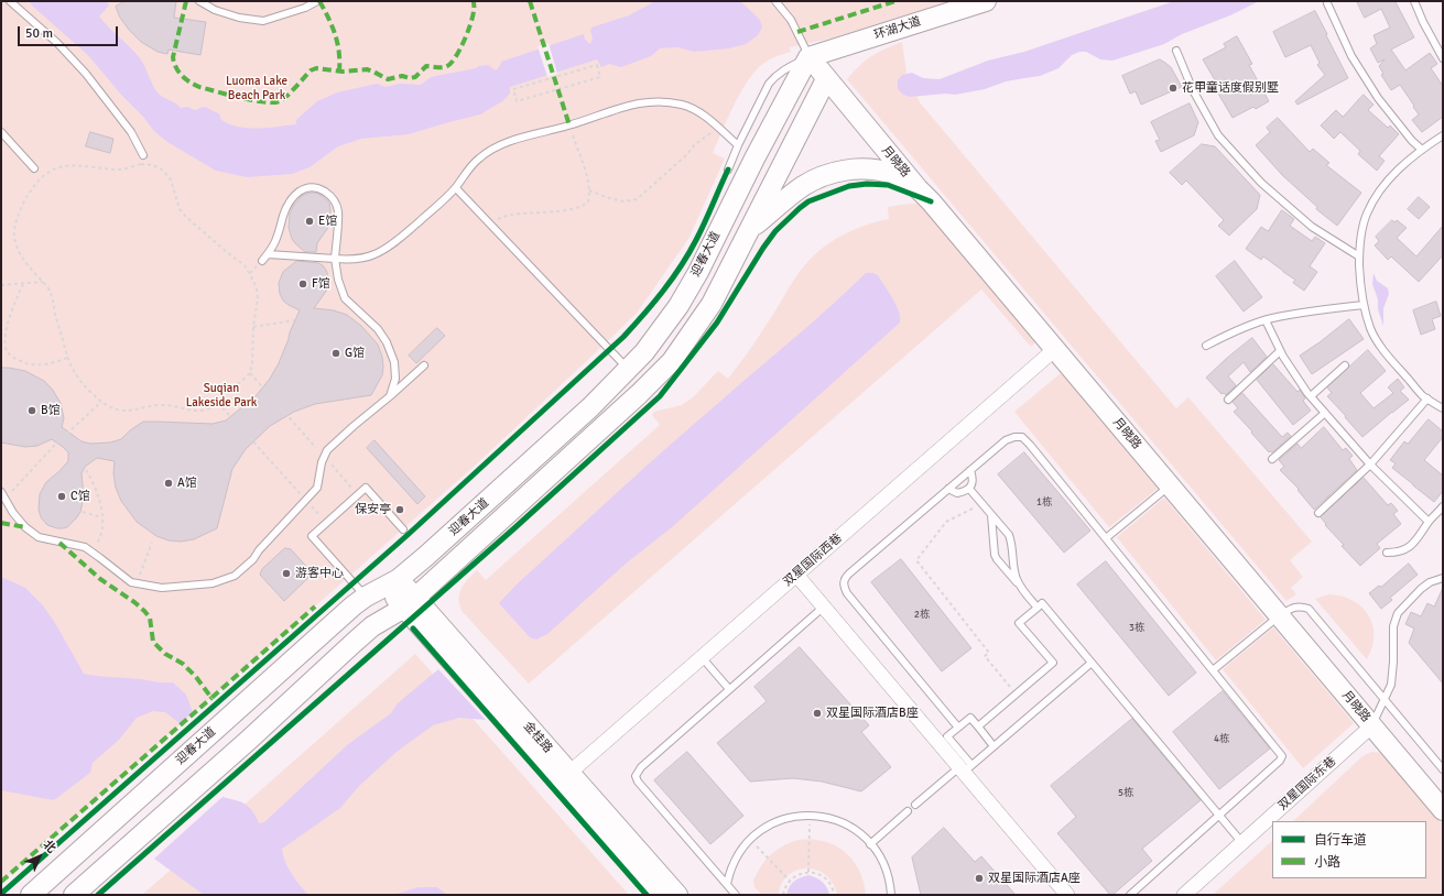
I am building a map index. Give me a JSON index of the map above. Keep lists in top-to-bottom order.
{
  "streets": {
    "main road": [
      "环湖大道",
      "月晓路",
      "迎春大道",
      "金桂路"
    ],
    "street": ["双星国际西巷", "双星国际东巷"]
  },
  "crossings": [
    ["环湖大道", "月晓路"],
    ["环湖大道", "迎春大道"],
    ["月晓路", "迎春大道"],
    ["月晓路", "双星国际西巷"],
    ["月晓路", "双星国际东巷"],
    ["迎春大道", "金桂路"],
    ["双星国际西巷", "金桂路"]
  ],
  "parks": ["Luoma Lake Beach Park", "Suqian Lakeside Park"],
  "places": [
    "花甲童话度假别墅",
    "E馆",
    "F馆",
    "G馆",
    "B馆",
    "A馆",
    "C馆",
    "保安亭",
    "游客中心",
    "双星国际酒店B座",
    "双星国际酒店A座"
  ],
  "house_numbers": [
    "1栋",
    "2栋",
    "3栋",
    "4栋",
    "5栋"
  ],
  "legend": ["自行车道", "小路"],
  "scale_bar": "50 m",
  "north": "top right"
}
